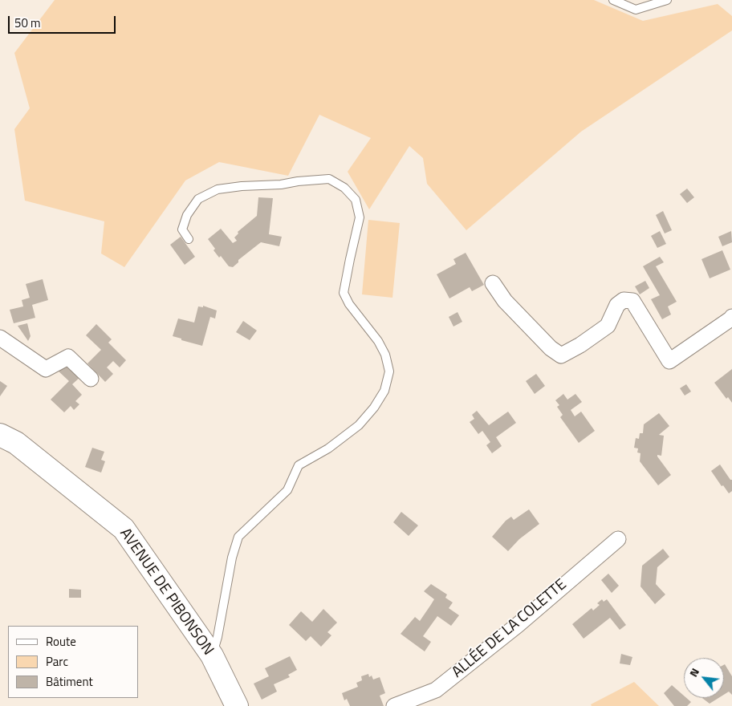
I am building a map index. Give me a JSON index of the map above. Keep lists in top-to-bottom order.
{
  "streets": {
    "street": ["AVENUE DE PIBONSON", "ALLÉE DE LA COLETTE"]
  },
  "legend": ["Route", "Parc", "Bâtiment"],
  "scale_bar": "50 m",
  "north": "top left"
}
